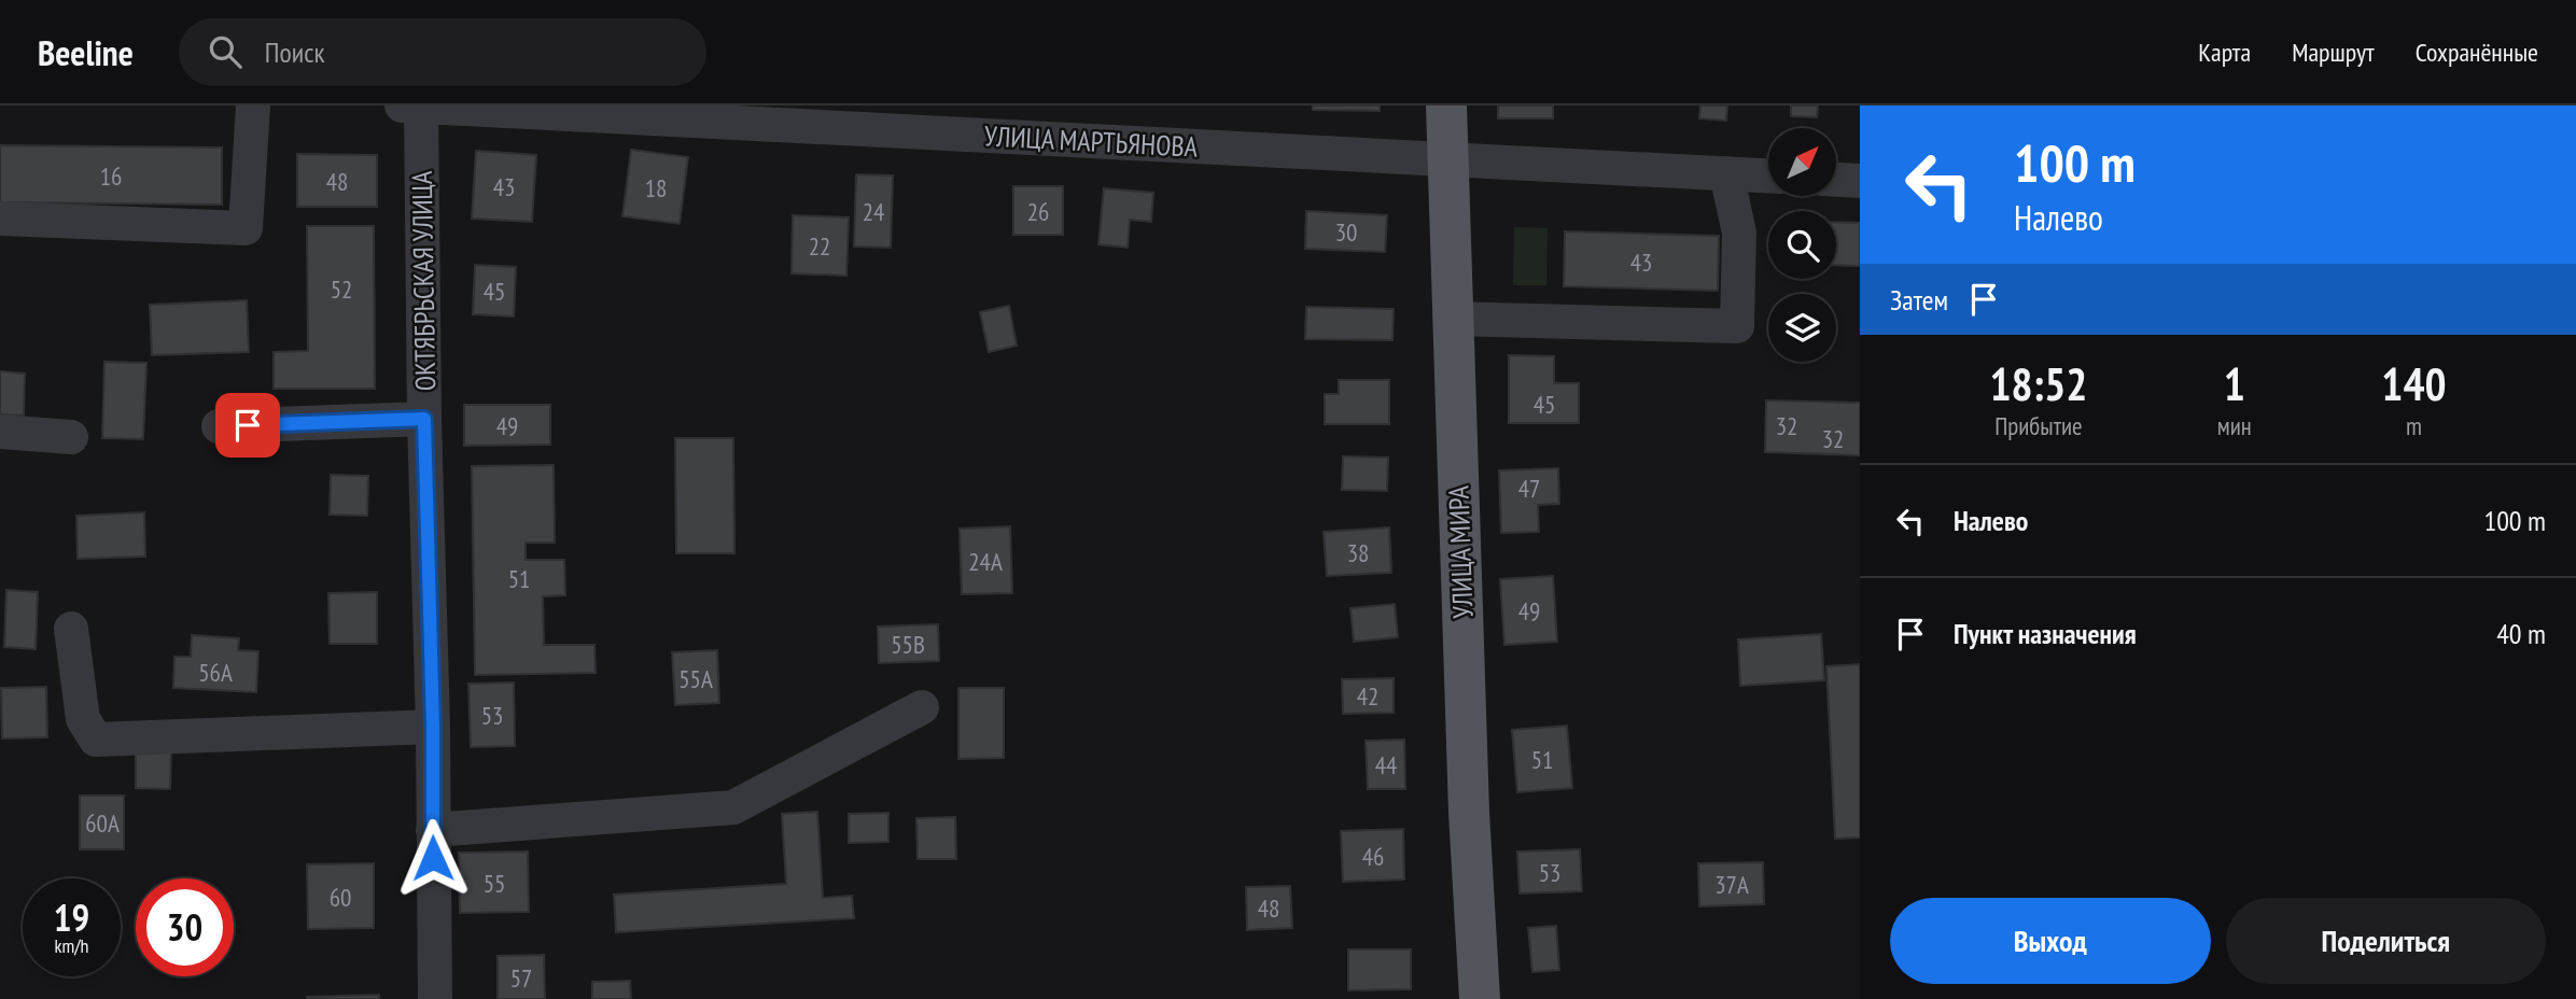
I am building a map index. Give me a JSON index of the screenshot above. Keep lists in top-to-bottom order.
{
  "streets": {
    "main road": ["УЛИЦА МИРА"],
    "street": ["УЛИЦА МАРТЬЯНОВА", "ОКТЯБРЬСКАЯ УЛИЦА"]
  },
  "crossings": [
    ["УЛИЦА МАРТЬЯНОВА", "ОКТЯБРЬСКАЯ УЛИЦА"],
    ["УЛИЦА МАРТЬЯНОВА", "УЛИЦА МИРА"]
  ],
  "house_numbers": [
    "16",
    "48",
    "43",
    "18",
    "24",
    "26",
    "30",
    "22",
    "43",
    "52",
    "45",
    "45",
    "49",
    "32",
    "32",
    "47",
    "38",
    "24А",
    "51",
    "49",
    "55В",
    "56А",
    "55А",
    "42",
    "53",
    "51",
    "44",
    "60А",
    "46",
    "53",
    "55",
    "37А",
    "60",
    "48",
    "57"
  ],
  "north": "top right",
  "page": {
    "header": "Beeline",
    "search": "Поиск",
    "nav": ["Карта", "Маршрут", "Сохранённые"],
    "turn": ["100 m", "Налево"],
    "then": "Затем",
    "eta": [
      "18:52",
      "Прибытие",
      "1",
      "мин",
      "140",
      "m"
    ],
    "list": [
      {
        "name": "Налево",
        "value": "100 m"
      },
      {
        "name": "Пункт назначения",
        "value": "40 m"
      }
    ],
    "speed": "19 km/h",
    "limit": "30",
    "buttons": ["Выход", "Поделиться"]
  }
}
